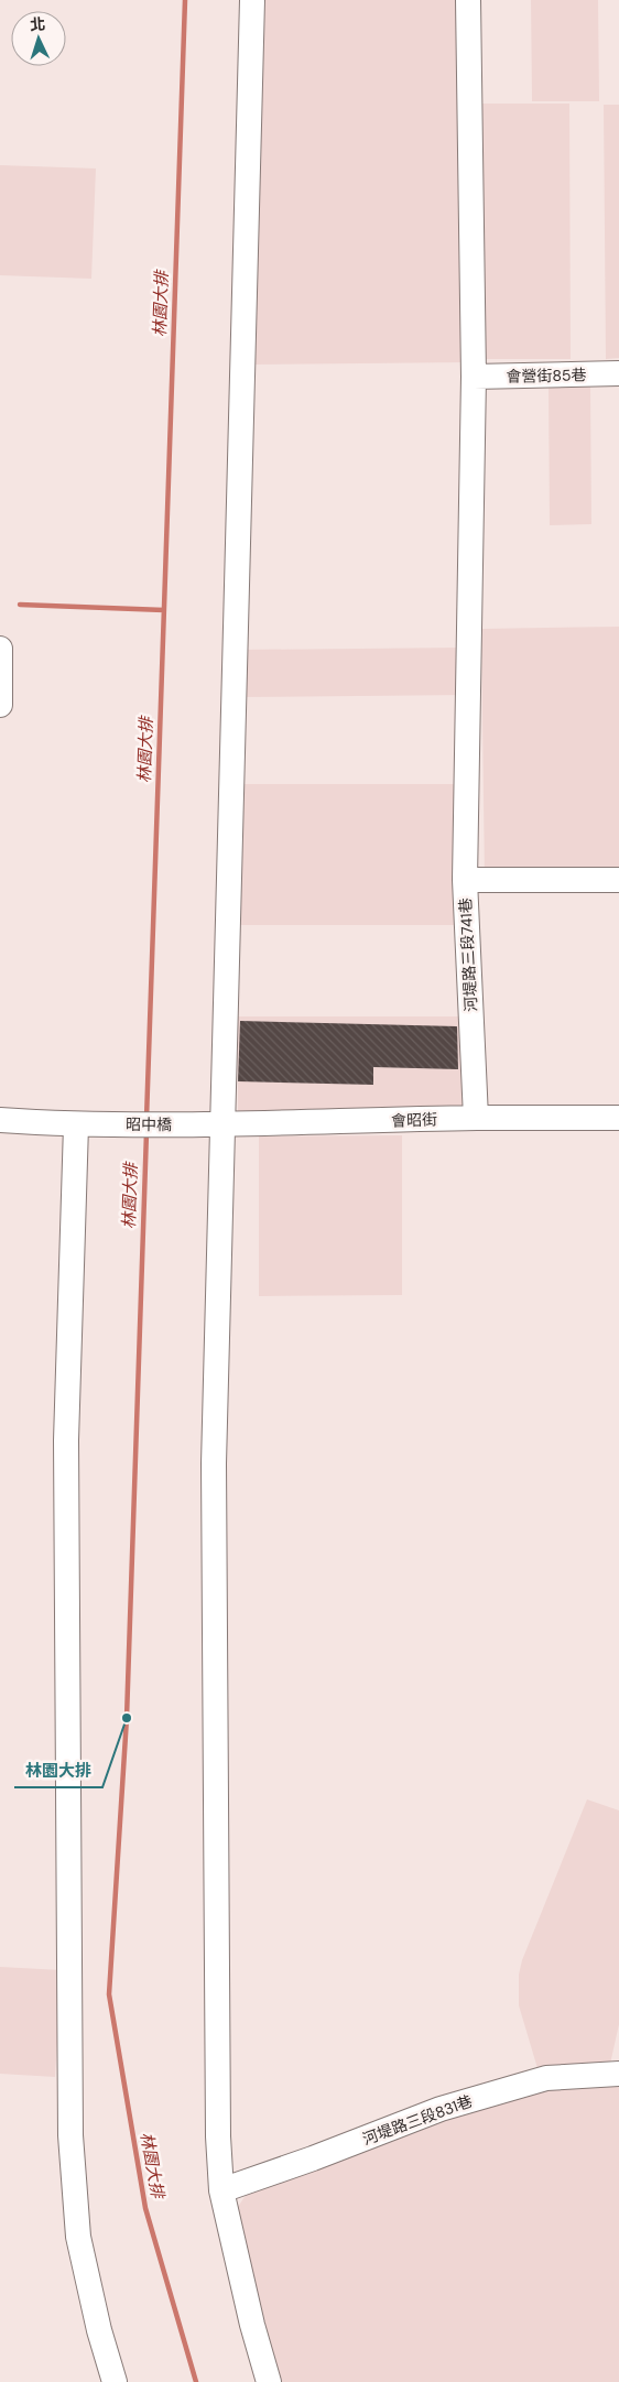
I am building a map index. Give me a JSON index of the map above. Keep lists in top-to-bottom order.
{
  "streets": {
    "street": [
      "會營街85巷",
      "河堤路三段741巷",
      "會昭街",
      "昭中橋",
      "河堤路三段831巷"
    ]
  },
  "crossings": [
    ["河堤路三段741巷", "會昭街"],
    ["會昭街", "昭中橋"]
  ],
  "water": ["林園大排"],
  "places": ["林園大排"],
  "north": "top"
}
